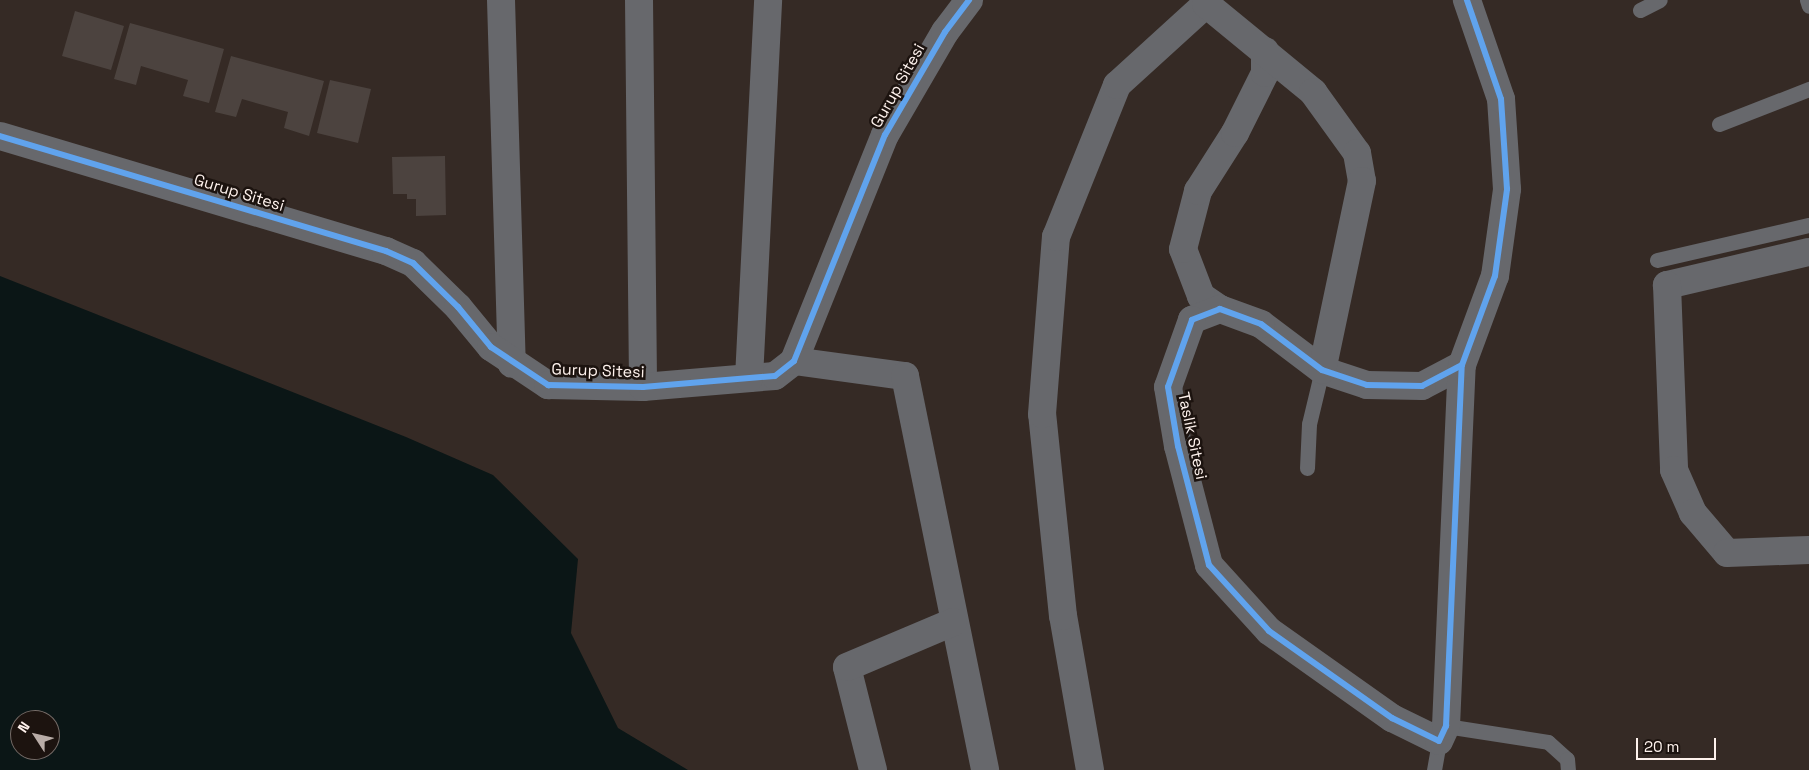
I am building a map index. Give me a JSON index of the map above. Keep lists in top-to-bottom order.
{
  "streets": {
    "street": ["Gurup Sitesi", "Taslik Sitesi"]
  },
  "scale_bar": "20 m",
  "north": "top left"
}
